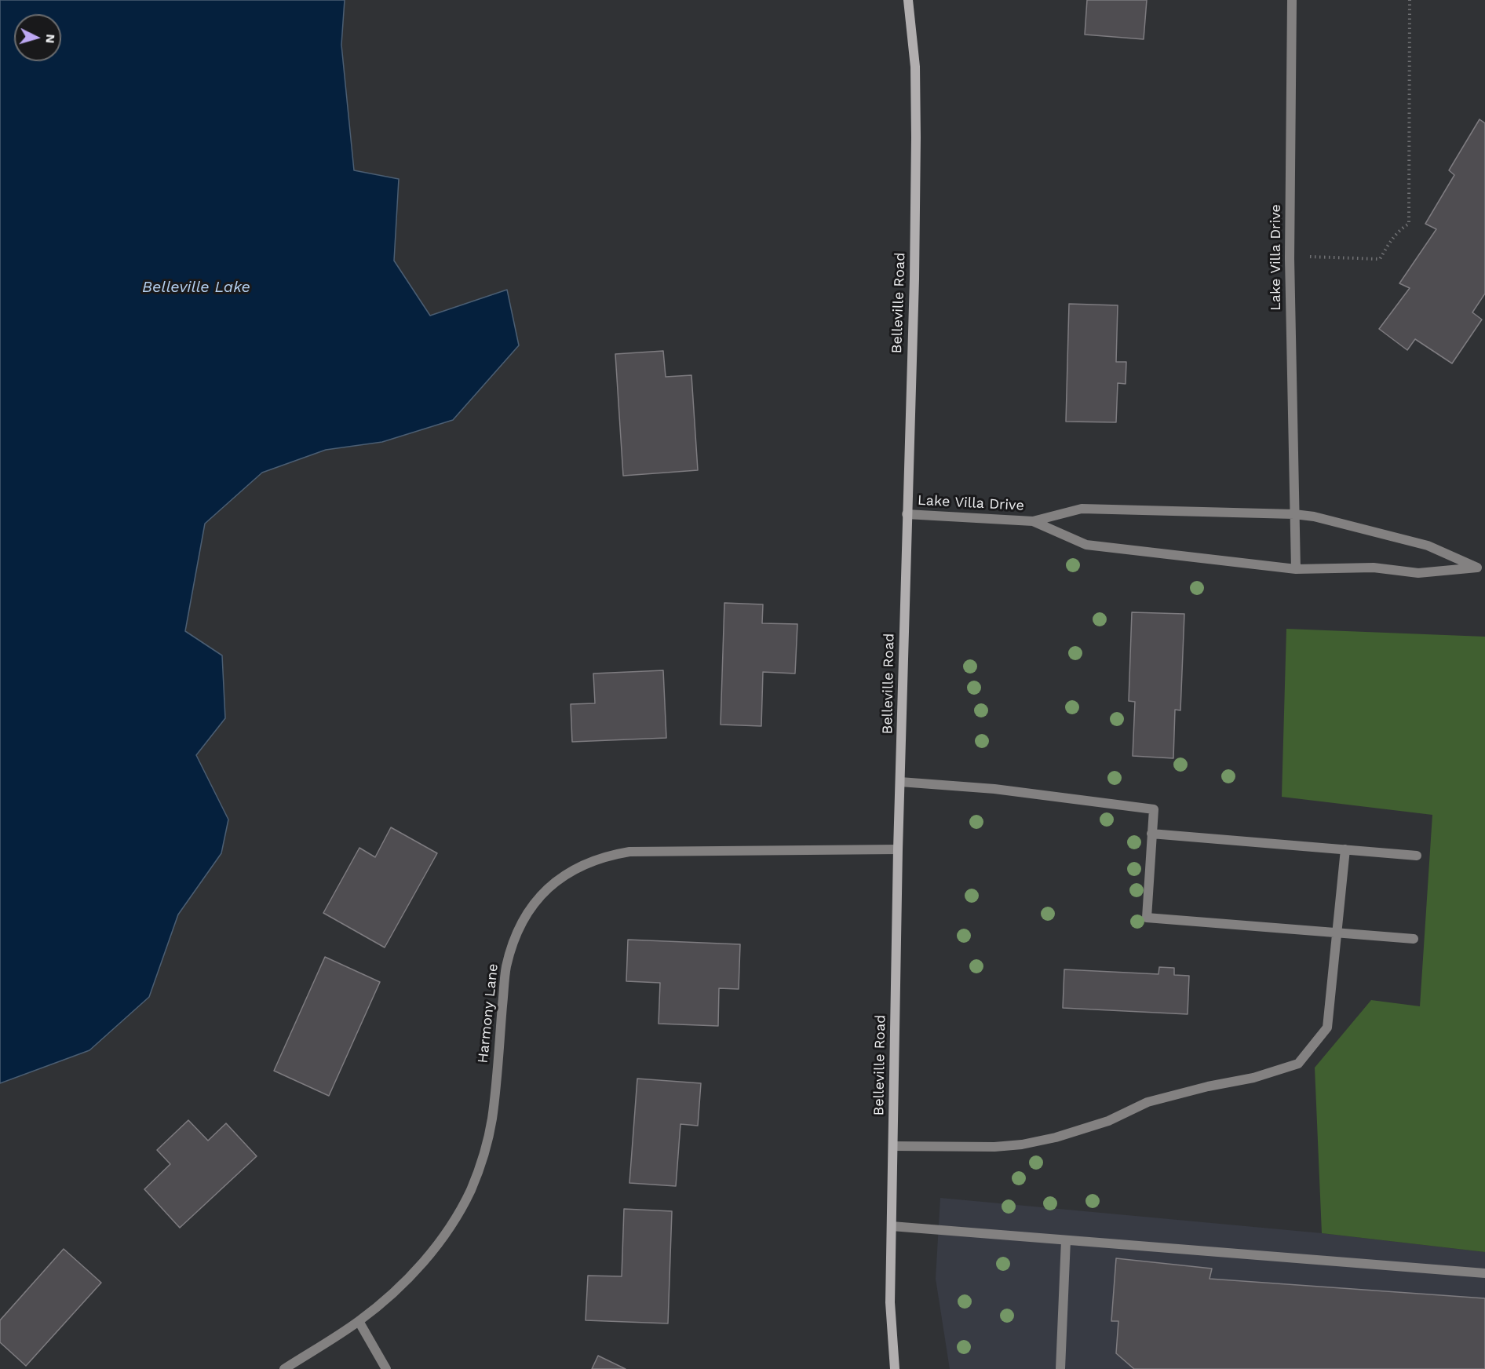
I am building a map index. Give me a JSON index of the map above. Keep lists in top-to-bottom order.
{
  "streets": {
    "main road": ["Belleville Road"],
    "street": ["Lake Villa Drive", "Harmony Lane"]
  },
  "crossings": [
    ["Lake Villa Drive", "Belleville Road"],
    ["Belleville Road", "Harmony Lane"]
  ],
  "water": ["Belleville Lake"],
  "north": "right"
}
